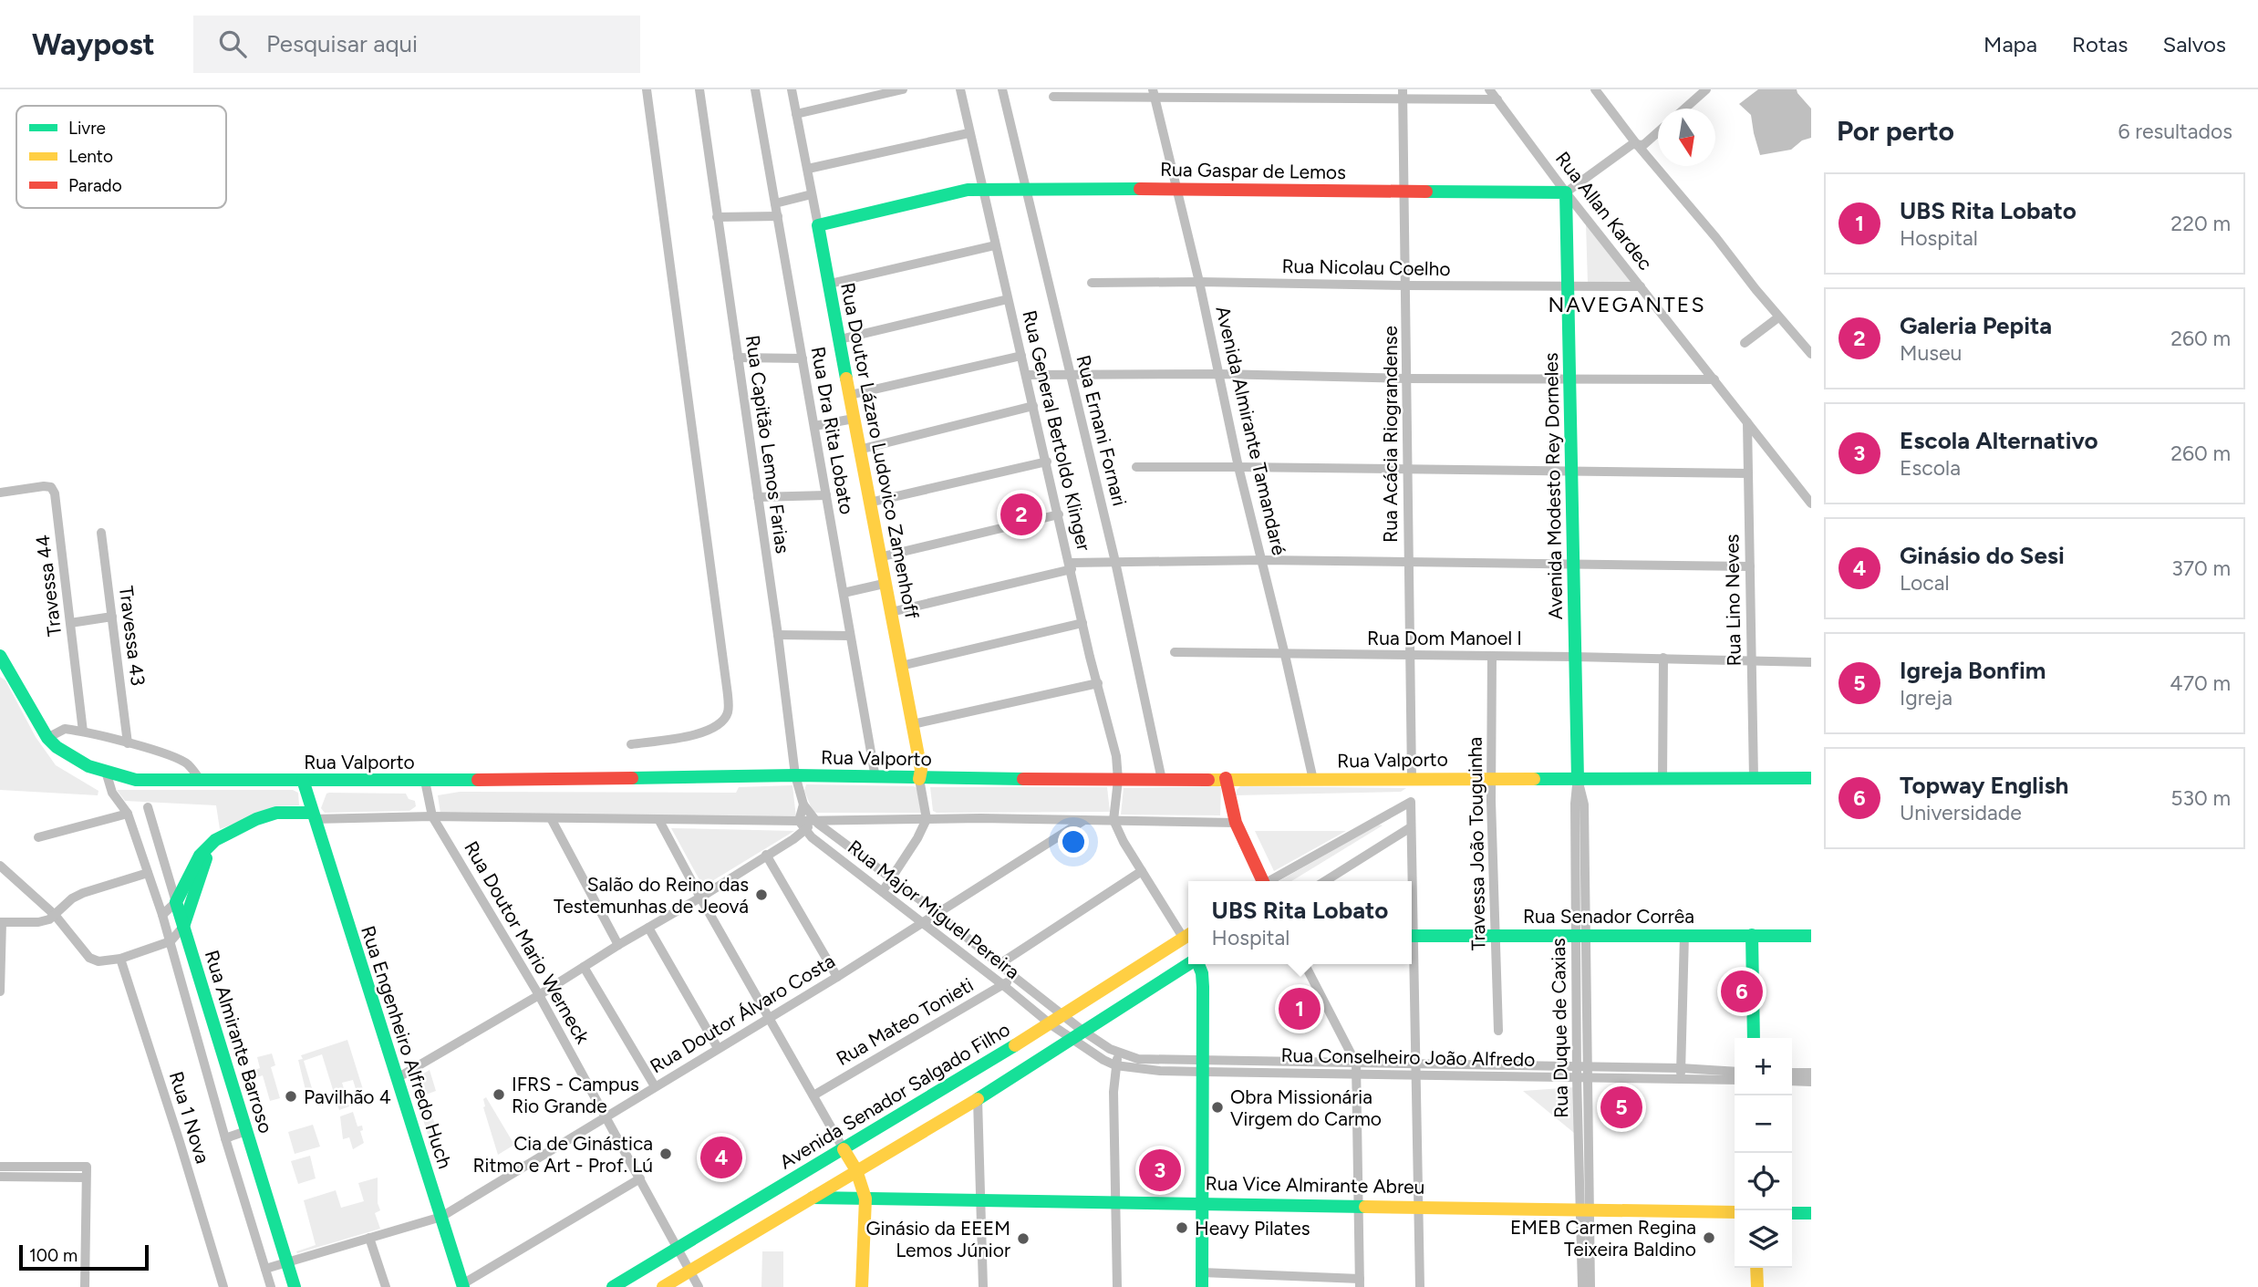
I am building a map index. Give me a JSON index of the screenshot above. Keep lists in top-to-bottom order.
{
  "streets": {
    "main road": [
      "Rua Gaspar de Lemos",
      "Rua Doutor Lázaro Ludovico Zamenhoff",
      "Avenida Modesto Rey Dorneles",
      "Rua Valporto",
      "Rua Senador Corrêa",
      "Rua Almirante Barroso",
      "Rua Engenheiro Alfredo Huch",
      "Avenida Senador Salgado Filho",
      "Rua Vice Almirante Abreu"
    ],
    "street": [
      "Rua Allan Kardec",
      "Rua Nicolau Coelho",
      "Rua Dra Rita Lobato",
      "Rua General Bertoldo Klinger",
      "Rua Ernani Fornari",
      "Avenida Almirante Tamandaré",
      "Rua Acácia Riograndense",
      "Rua Capitão Lemos Farias",
      "Travessa 44",
      "Rua Lino Neves",
      "Travessa 43",
      "Rua Dom Manoel I",
      "Travessa João Touguinha",
      "Rua Major Miguel Pereira",
      "Rua Doutor Mario Werneck",
      "Rua Doutor Álvaro Costa",
      "Rua Mateo Tonieti",
      "Rua Duque de Caxias",
      "Rua Conselheiro João Alfredo",
      "Rua 1 Nova"
    ]
  },
  "crossings": [
    ["Rua Gaspar de Lemos", "Rua Allan Kardec"],
    ["Rua Gaspar de Lemos", "Rua General Bertoldo Klinger"],
    ["Rua Gaspar de Lemos", "Rua Ernani Fornari"],
    ["Rua Gaspar de Lemos", "Avenida Almirante Tamandaré"],
    ["Rua Gaspar de Lemos", "Rua Acácia Riograndense"],
    ["Rua Gaspar de Lemos", "Rua Doutor Lázaro Ludovico Zamenhoff"],
    ["Rua Gaspar de Lemos", "Avenida Modesto Rey Dorneles"],
    ["Rua Allan Kardec", "Rua Nicolau Coelho"],
    ["Rua Allan Kardec", "Avenida Modesto Rey Dorneles"],
    ["Rua Allan Kardec", "Rua Lino Neves"],
    ["Rua Nicolau Coelho", "Avenida Almirante Tamandaré"],
    ["Rua Nicolau Coelho", "Rua Acácia Riograndense"],
    ["Rua Nicolau Coelho", "Avenida Modesto Rey Dorneles"],
    ["Rua Dra Rita Lobato", "Rua Valporto"],
    ["Rua General Bertoldo Klinger", "Rua Valporto"],
    ["Rua Ernani Fornari", "Rua Valporto"],
    ["Avenida Almirante Tamandaré", "Rua Dom Manoel I"],
    ["Avenida Almirante Tamandaré", "Rua Valporto"],
    ["Rua Acácia Riograndense", "Rua Dom Manoel I"],
    ["Rua Acácia Riograndense", "Rua Valporto"],
    ["Rua Capitão Lemos Farias", "Rua Valporto"],
    ["Rua Capitão Lemos Farias", "Rua Major Miguel Pereira"],
    ["Rua Doutor Lázaro Ludovico Zamenhoff", "Rua Valporto"],
    ["Avenida Modesto Rey Dorneles", "Rua Dom Manoel I"],
    ["Avenida Modesto Rey Dorneles", "Rua Valporto"],
    ["Avenida Modesto Rey Dorneles", "Rua Duque de Caxias"],
    ["Rua Lino Neves", "Rua Dom Manoel I"],
    ["Rua Lino Neves", "Rua Valporto"],
    ["Rua Dom Manoel I", "Travessa João Touguinha"],
    ["Rua Valporto", "Travessa João Touguinha"],
    ["Rua Valporto", "Rua Doutor Mario Werneck"],
    ["Rua Valporto", "Rua Duque de Caxias"],
    ["Rua Valporto", "Rua Engenheiro Alfredo Huch"],
    ["Travessa João Touguinha", "Rua Senador Corrêa"],
    ["Rua Major Miguel Pereira", "Rua Doutor Álvaro Costa"],
    ["Rua Major Miguel Pereira", "Rua Mateo Tonieti"],
    ["Rua Major Miguel Pereira", "Avenida Senador Salgado Filho"],
    ["Rua Senador Corrêa", "Rua Duque de Caxias"],
    ["Rua Doutor Mario Werneck", "Rua Doutor Álvaro Costa"],
    ["Rua Doutor Mario Werneck", "Avenida Senador Salgado Filho"],
    ["Rua Doutor Álvaro Costa", "Rua Almirante Barroso"],
    ["Rua Doutor Álvaro Costa", "Rua Engenheiro Alfredo Huch"],
    ["Rua Duque de Caxias", "Rua Conselheiro João Alfredo"],
    ["Rua Duque de Caxias", "Rua Vice Almirante Abreu"]
  ],
  "districts": ["NAVEGANTES"],
  "places": [
    "Salão do Reino das Testemunhas de Jeová",
    "IFRS - Campus Rio Grande",
    "Pavilhão 4",
    "Obra Missionária Virgem do Carmo",
    "Cia de Ginástica Ritmo e Art - Prof. Lú",
    "Heavy Pilates",
    "EMEB Carmen Regina Teixeira Baldino",
    "Ginásio da EEEM Lemos Júnior"
  ],
  "legend": ["Livre", "Lento", "Parado"],
  "scale_bar": "100 m",
  "north": "bottom",
  "page": {
    "header": "Waypost",
    "search": "Pesquisar aqui",
    "nav": ["Mapa", "Rotas", "Salvos"],
    "heading": ["Por perto", "6 resultados"],
    "list": [
      {
        "mark": "1",
        "name": "UBS Rita Lobato",
        "note": "Hospital",
        "value": "220 m"
      },
      {
        "mark": "2",
        "name": "Galeria Pepita",
        "note": "Museu",
        "value": "260 m"
      },
      {
        "mark": "3",
        "name": "Escola Alternativo",
        "note": "Escola",
        "value": "260 m"
      },
      {
        "mark": "4",
        "name": "Ginásio do Sesi",
        "note": "Local",
        "value": "370 m"
      },
      {
        "mark": "5",
        "name": "Igreja Bonfim",
        "note": "Igreja",
        "value": "470 m"
      },
      {
        "mark": "6",
        "name": "Topway English",
        "note": "Universidade",
        "value": "530 m"
      }
    ],
    "pins": [
      "2",
      "6",
      "1",
      "5",
      "4",
      "3"
    ],
    "popup": ["UBS Rita Lobato", "Hospital"],
    "map_buttons": ["+", "−"],
    "scale": "100 m"
  }
}
